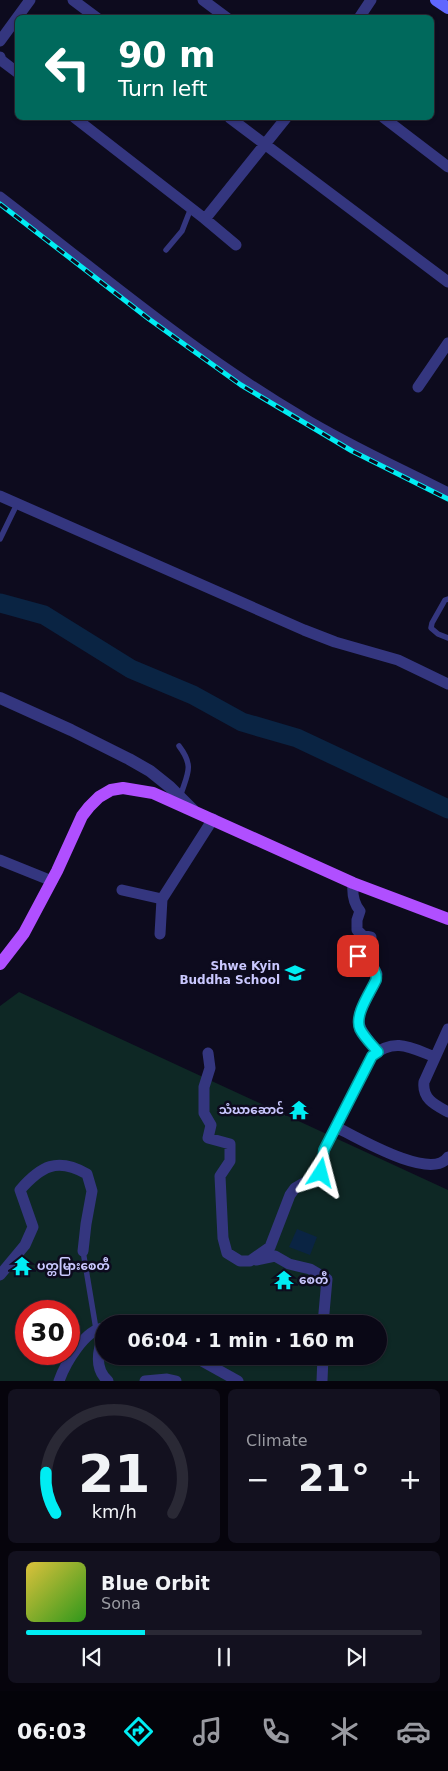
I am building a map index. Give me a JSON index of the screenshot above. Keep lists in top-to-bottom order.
{
  "places": {
    "school or university": ["Shwe Kyin Buddha School"],
    "temple": ["သံဃာဆောင်", "ပတ္တမြားစေတီ", "စေတီ"]
  },
  "page": {
    "turn": ["90 m", "Turn left"],
    "limit": "30",
    "trip": "06:04 · 1 min · 160 m",
    "tile": "Climate",
    "heat": ["−", "21°", "+"],
    "song": ["Blue Orbit", "Sona"],
    "tabs": "06:03",
    "gauge": ["21", "km/h"]
  }
}
